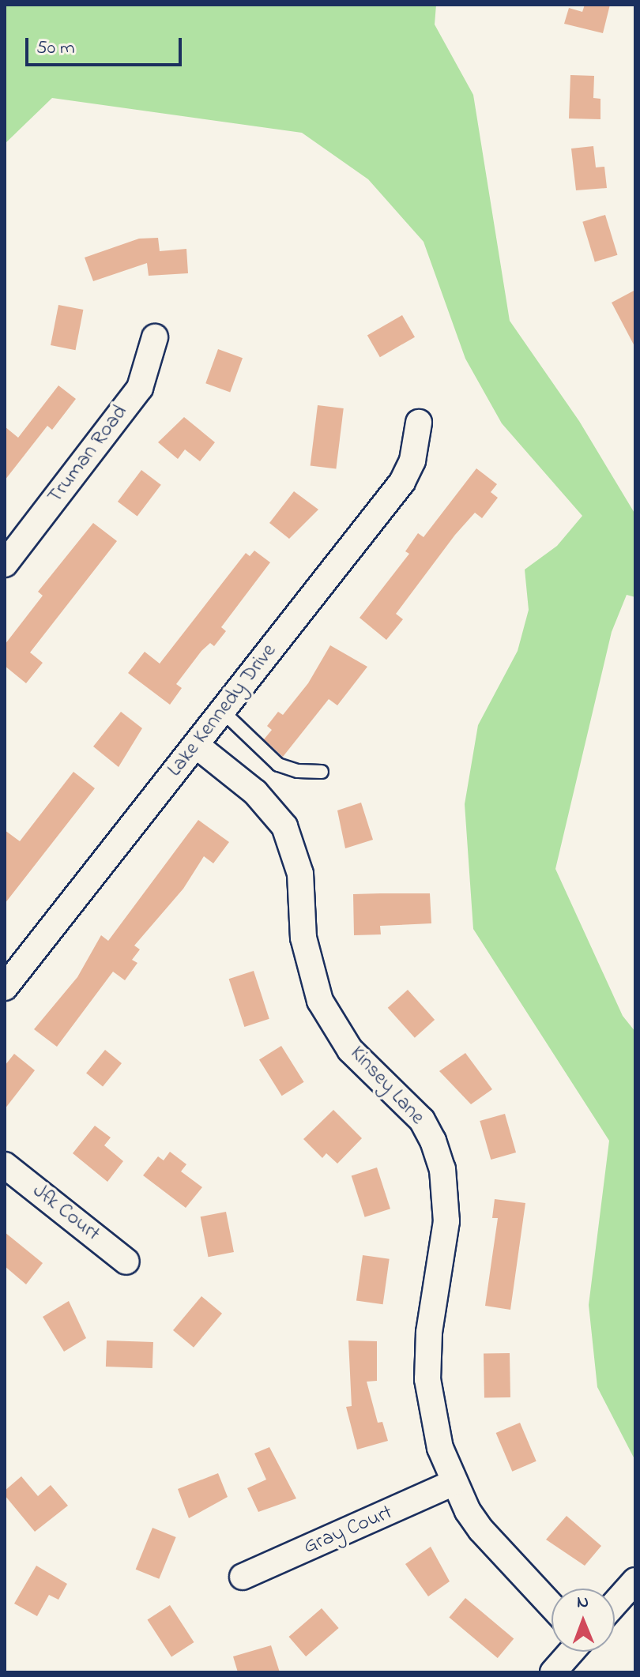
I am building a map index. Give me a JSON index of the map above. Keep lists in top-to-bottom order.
{
  "streets": {
    "street": [
      "Truman Road",
      "Lake Kennedy Drive",
      "Kinsey Lane",
      "Jfk Court",
      "Gray Court"
    ]
  },
  "crossings": [
    ["Lake Kennedy Drive", "Kinsey Lane"],
    ["Kinsey Lane", "Gray Court"]
  ],
  "scale_bar": "50 m",
  "north": "top"
}
